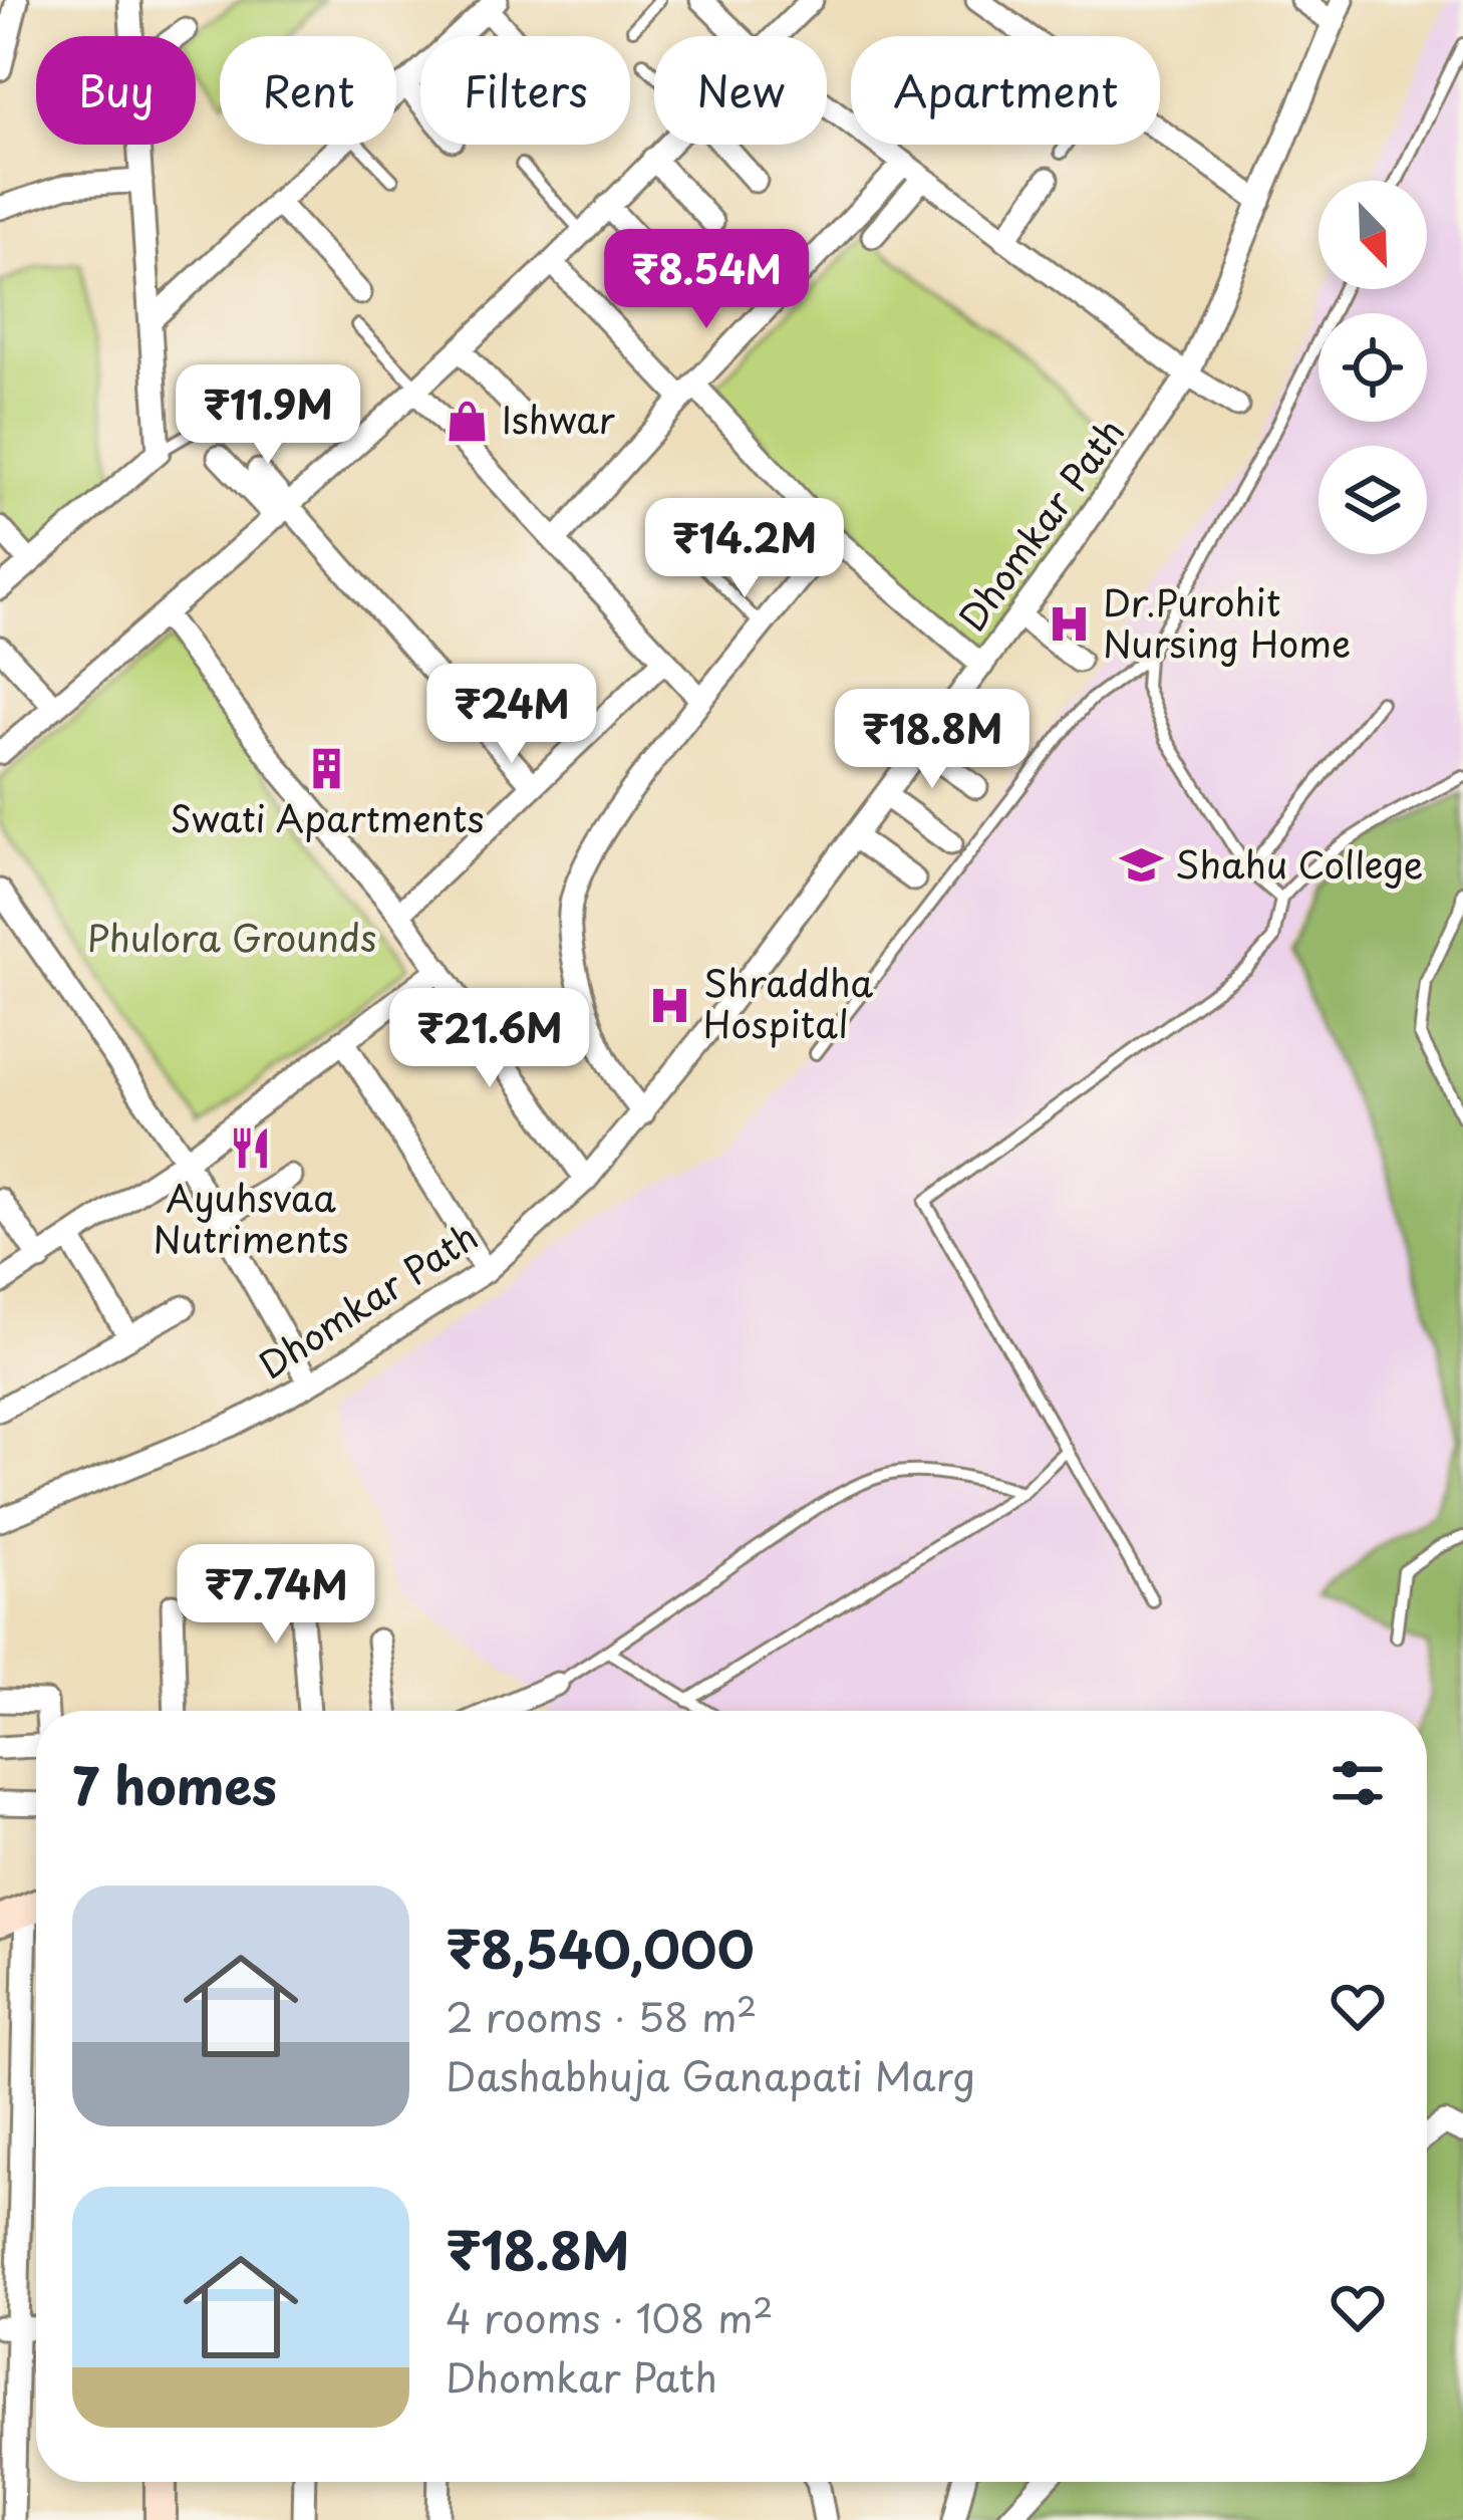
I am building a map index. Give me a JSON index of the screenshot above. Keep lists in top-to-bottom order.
{
  "streets": {
    "street": ["Dhomkar Path"]
  },
  "parks": ["Phulora Grounds"],
  "places": {
    "shop": ["Ishwar"],
    "hospital": ["Dr.Purohit Nursing Home", "Shraddha Hospital"],
    "building": ["Swati Apartments"],
    "school or university": ["Shahu College"],
    "restaurant": ["Ayuhsvaa Nutriments"]
  },
  "north": "bottom right",
  "page": {
    "chip": [
      "Buy",
      "Rent",
      "Filters",
      "New",
      "Apartment"
    ],
    "price": [
      "₹8.54M",
      "₹11.9M",
      "₹14.2M",
      "₹24M",
      "₹18.8M",
      "₹21.6M",
      "₹7.74M"
    ],
    "heading": "7 homes",
    "list": [
      {
        "name": "₹8,540,000",
        "note": "2 rooms · 58 m² · Dashabhuja Ganapati Marg"
      },
      {
        "name": "₹18.8M",
        "note": "4 rooms · 108 m² · Dhomkar Path"
      }
    ]
  }
}
